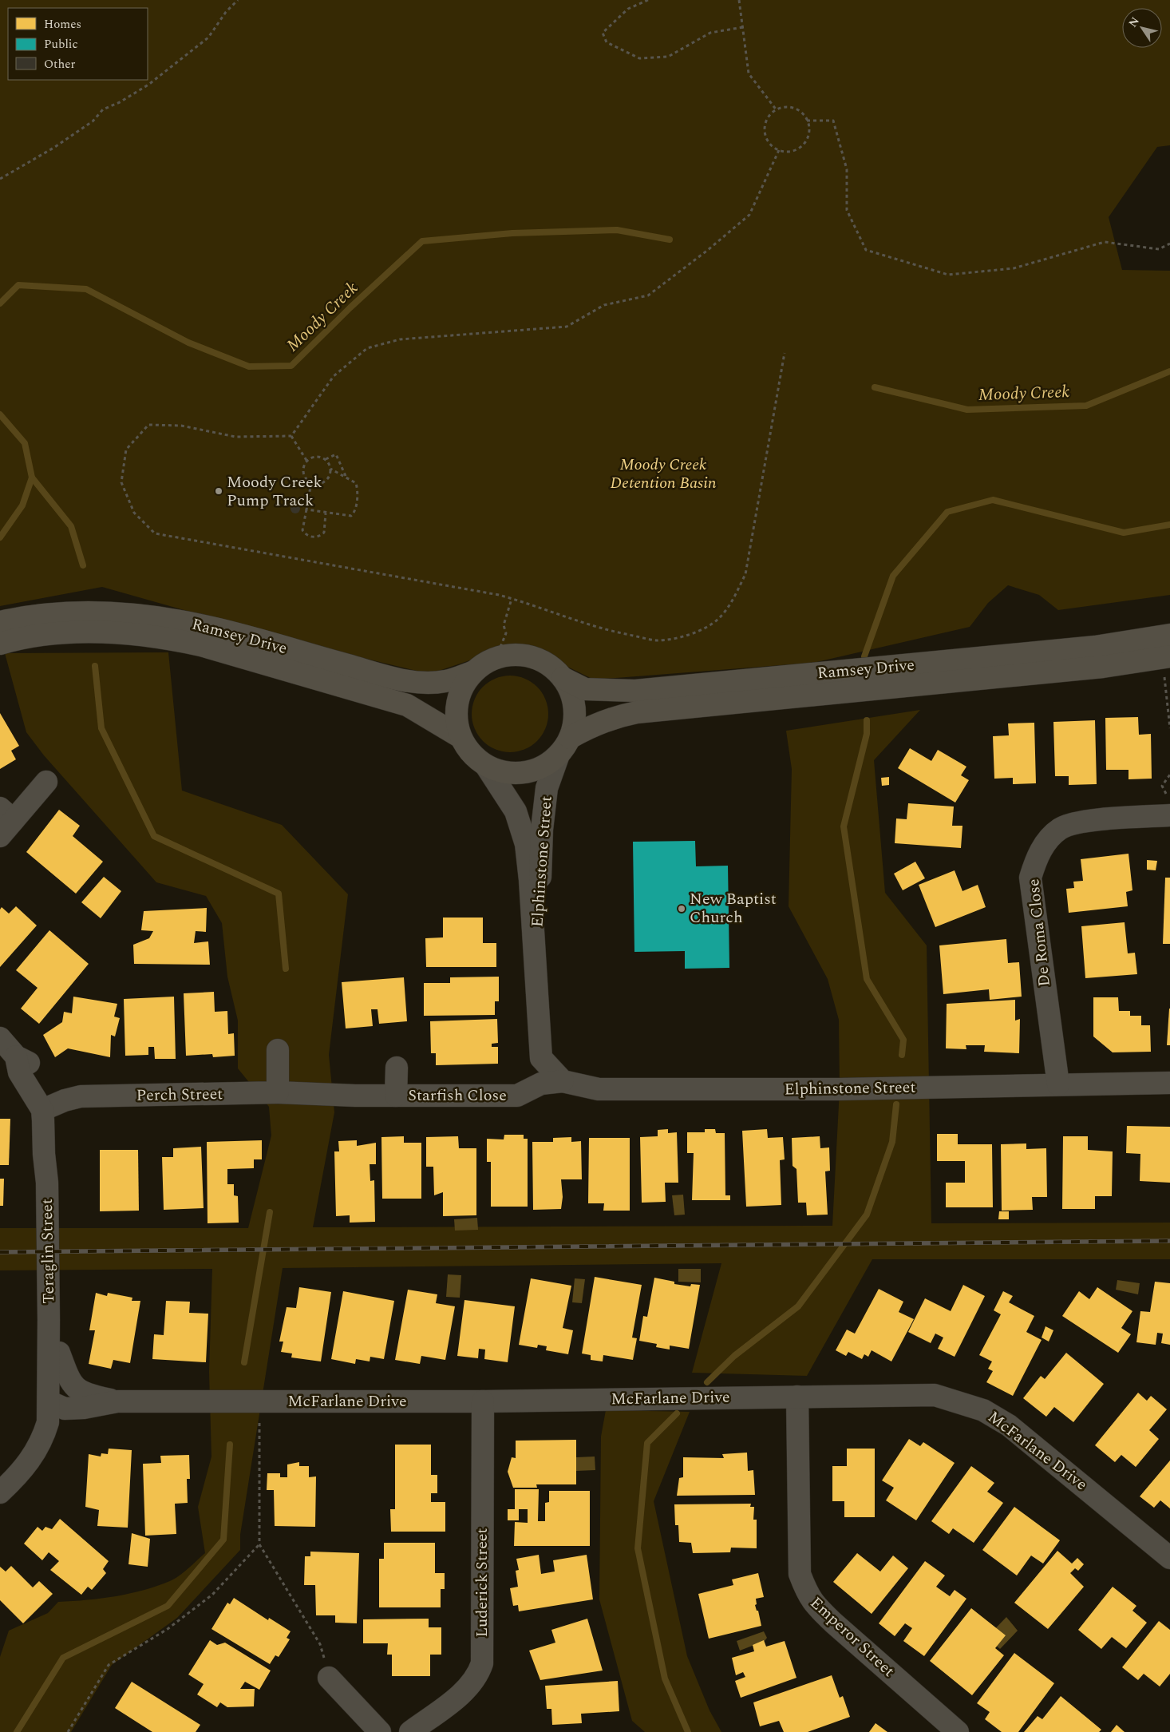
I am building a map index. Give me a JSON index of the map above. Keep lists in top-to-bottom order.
{
  "streets": {
    "main road": ["Ramsey Drive"],
    "street": [
      "Elphinstone Street",
      "De Roma Close",
      "Perch Street",
      "Starfish Close",
      "Teraglin Street",
      "McFarlane Drive",
      "Luderick Street",
      "Emperor Street"
    ]
  },
  "crossings": [
    ["Ramsey Drive", "Elphinstone Street"],
    ["Elphinstone Street", "De Roma Close"],
    ["Elphinstone Street", "Starfish Close"],
    ["Perch Street", "Starfish Close"],
    ["Perch Street", "Teraglin Street"],
    ["Teraglin Street", "McFarlane Drive"],
    ["McFarlane Drive", "Luderick Street"],
    ["McFarlane Drive", "Emperor Street"]
  ],
  "water": ["Moody Creek"],
  "parks": ["Moody Creek Detention Basin"],
  "places": ["Moody Creek Pump Track", "New Baptist Church"],
  "legend": ["Homes", "Public", "Other"],
  "north": "top left"
}
